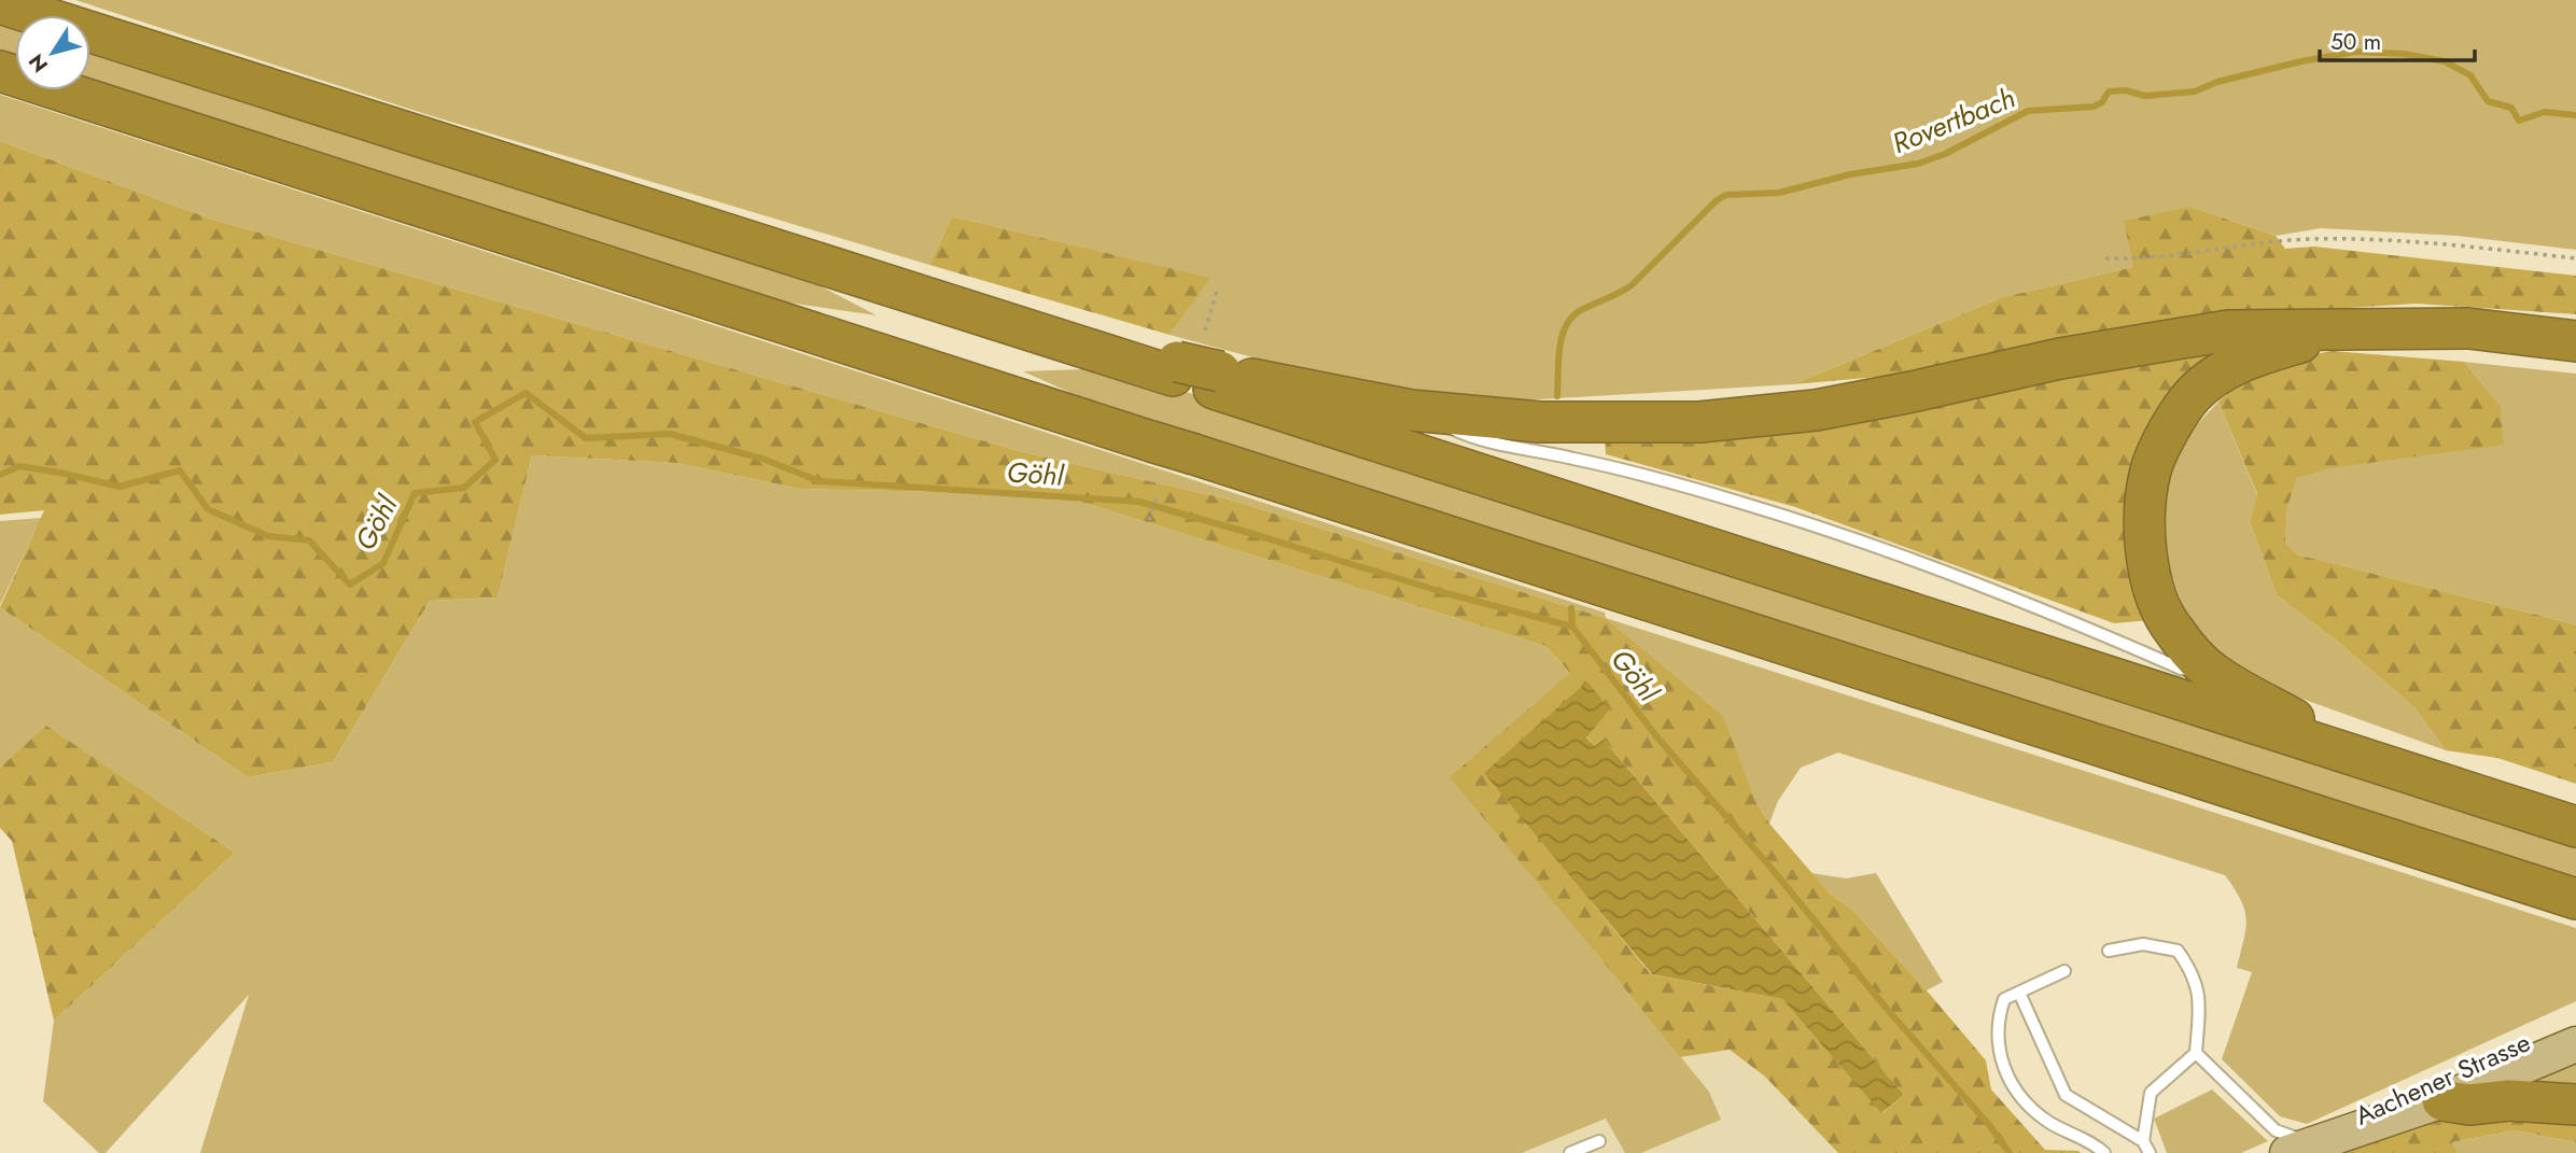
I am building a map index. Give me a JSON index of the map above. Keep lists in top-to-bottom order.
{
  "streets": {
    "main road": ["Aachener Strasse"]
  },
  "water": ["Rovertbach", "Göhl"],
  "scale_bar": "50 m",
  "north": "bottom left"
}
